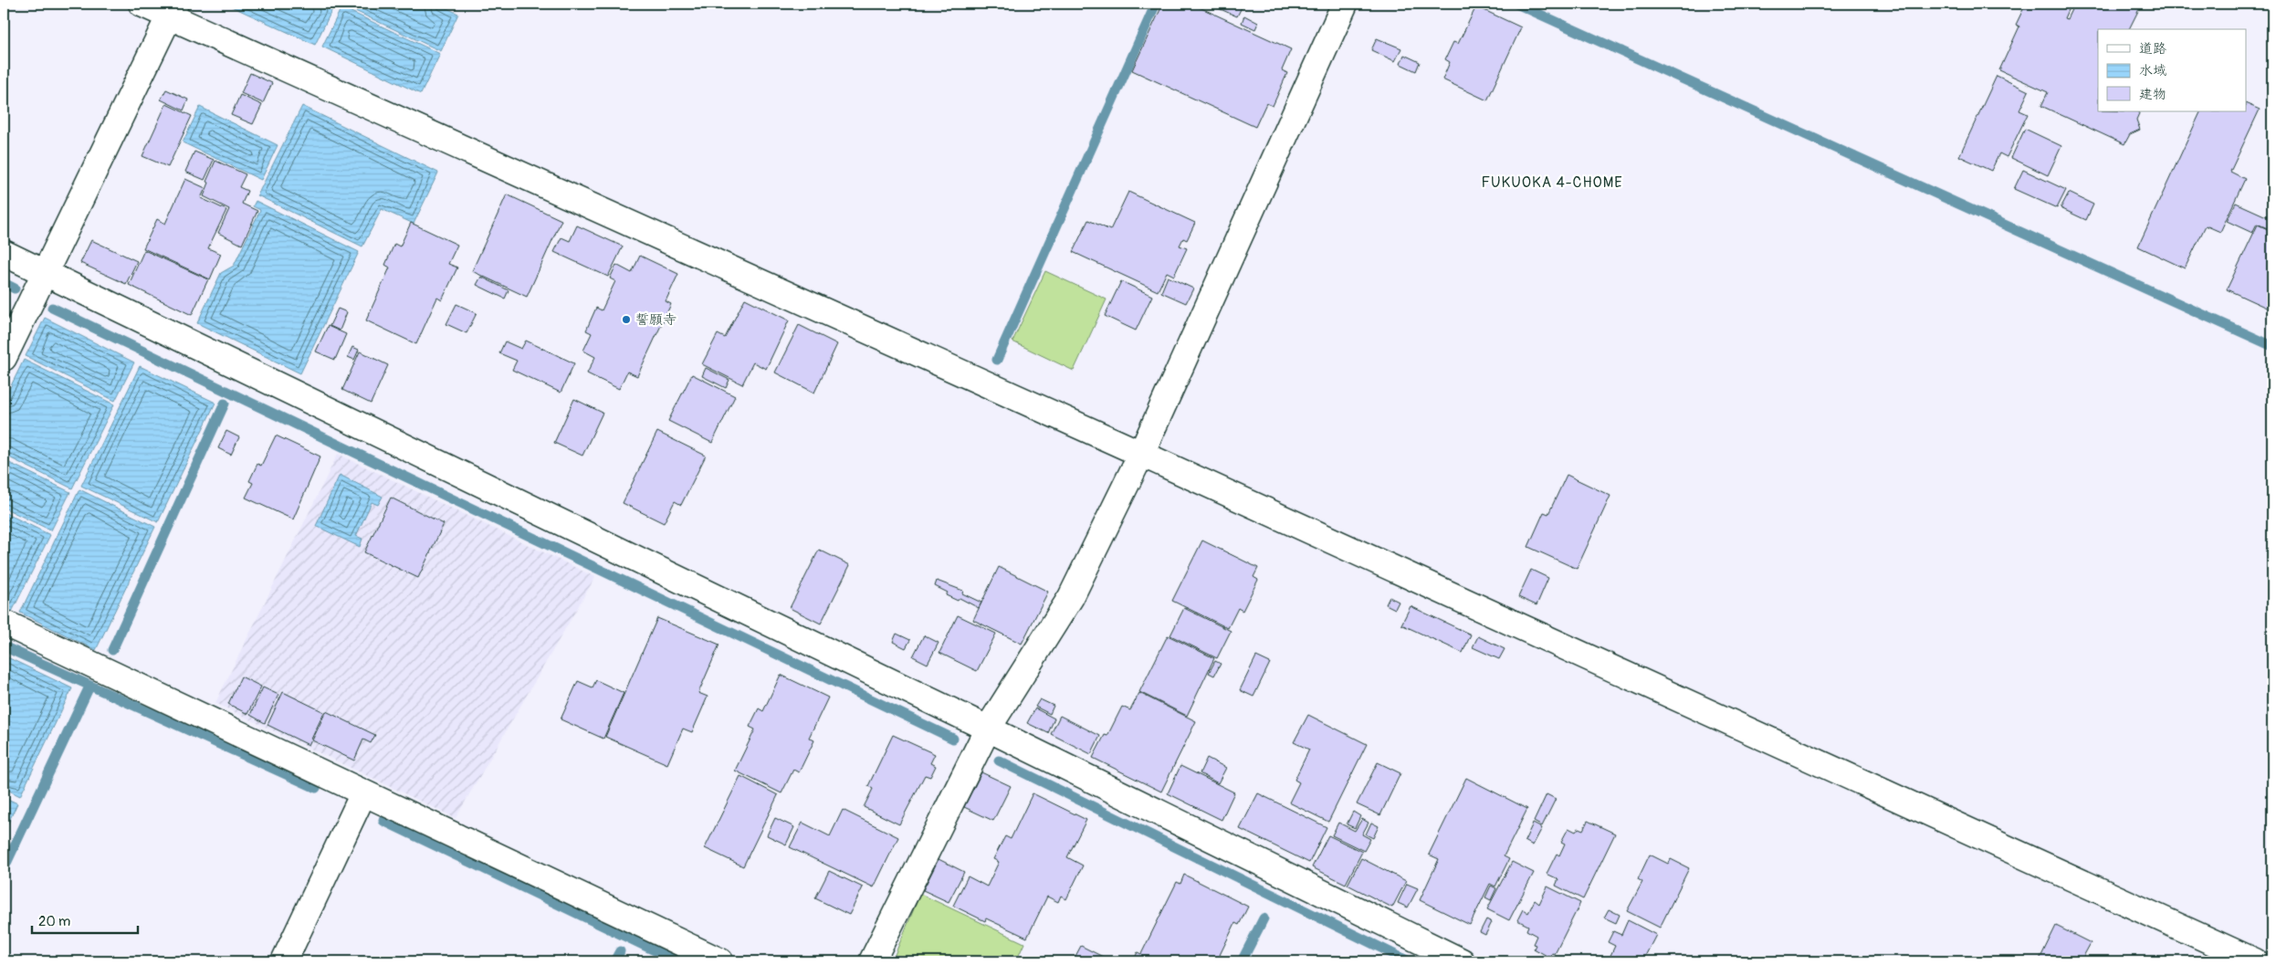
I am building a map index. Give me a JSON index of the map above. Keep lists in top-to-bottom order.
{
  "districts": ["FUKUOKA 4-CHOME"],
  "places": ["誓願寺"],
  "legend": ["道路", "水域", "建物"],
  "scale_bar": "20 m"
}
